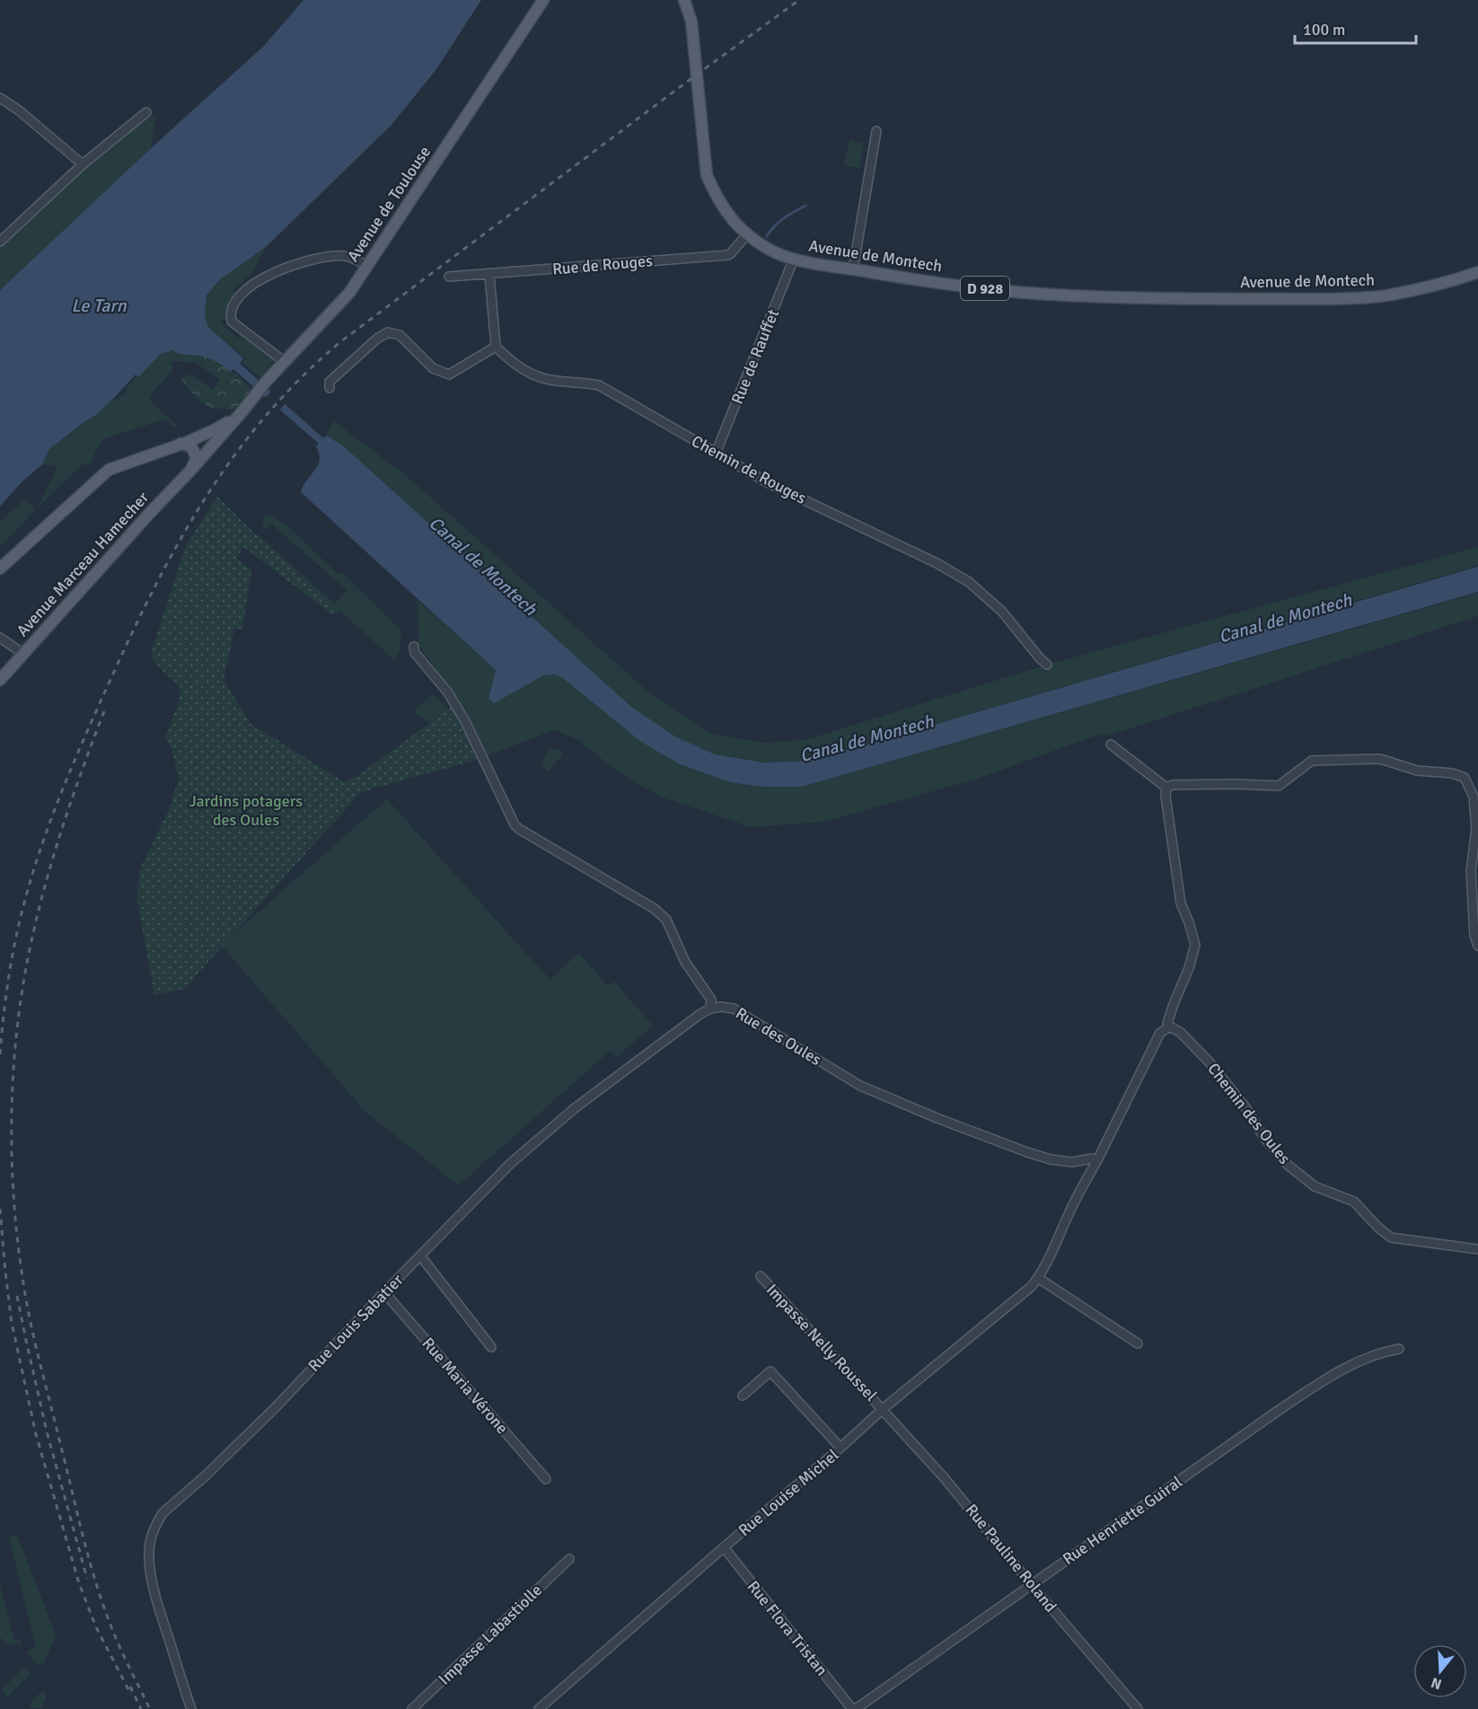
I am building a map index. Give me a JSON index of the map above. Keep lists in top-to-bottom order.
{
  "streets": {
    "main road": [
      "Avenue de Toulouse",
      "Avenue de Montech",
      "D 928",
      "Avenue Marceau Hamecher"
    ],
    "street": [
      "Rue de Rouges",
      "Rue de Rauffet",
      "Chemin de Rouges",
      "Rue des Oules",
      "Chemin des Oules",
      "Rue Louis Sabatier",
      "Impasse Nelly Roussel",
      "Rue Maria Vérone",
      "Rue Louise Michel",
      "Rue Henriette Guiral",
      "Rue Pauline Roland",
      "Rue Flora Tristan",
      "Impasse Labastiolle"
    ]
  },
  "crossings": [
    ["Avenue de Toulouse", "Avenue Marceau Hamecher"],
    ["Avenue de Montech", "Rue de Rouges"],
    ["Avenue de Montech", "Rue de Rauffet"],
    ["Rue de Rauffet", "Chemin de Rouges"],
    ["Rue des Oules", "Rue Louis Sabatier"],
    ["Rue des Oules", "Rue Louise Michel"],
    ["Rue Louis Sabatier", "Rue Maria Vérone"],
    ["Impasse Nelly Roussel", "Rue Louise Michel"],
    ["Impasse Nelly Roussel", "Rue Pauline Roland"],
    ["Rue Louise Michel", "Rue Pauline Roland"],
    ["Rue Louise Michel", "Rue Flora Tristan"],
    ["Rue Henriette Guiral", "Rue Pauline Roland"]
  ],
  "water": ["Le Tarn", "Canal de Montech"],
  "parks": ["Jardins potagers des Oules"],
  "scale_bar": "100 m",
  "north": "bottom"
}
